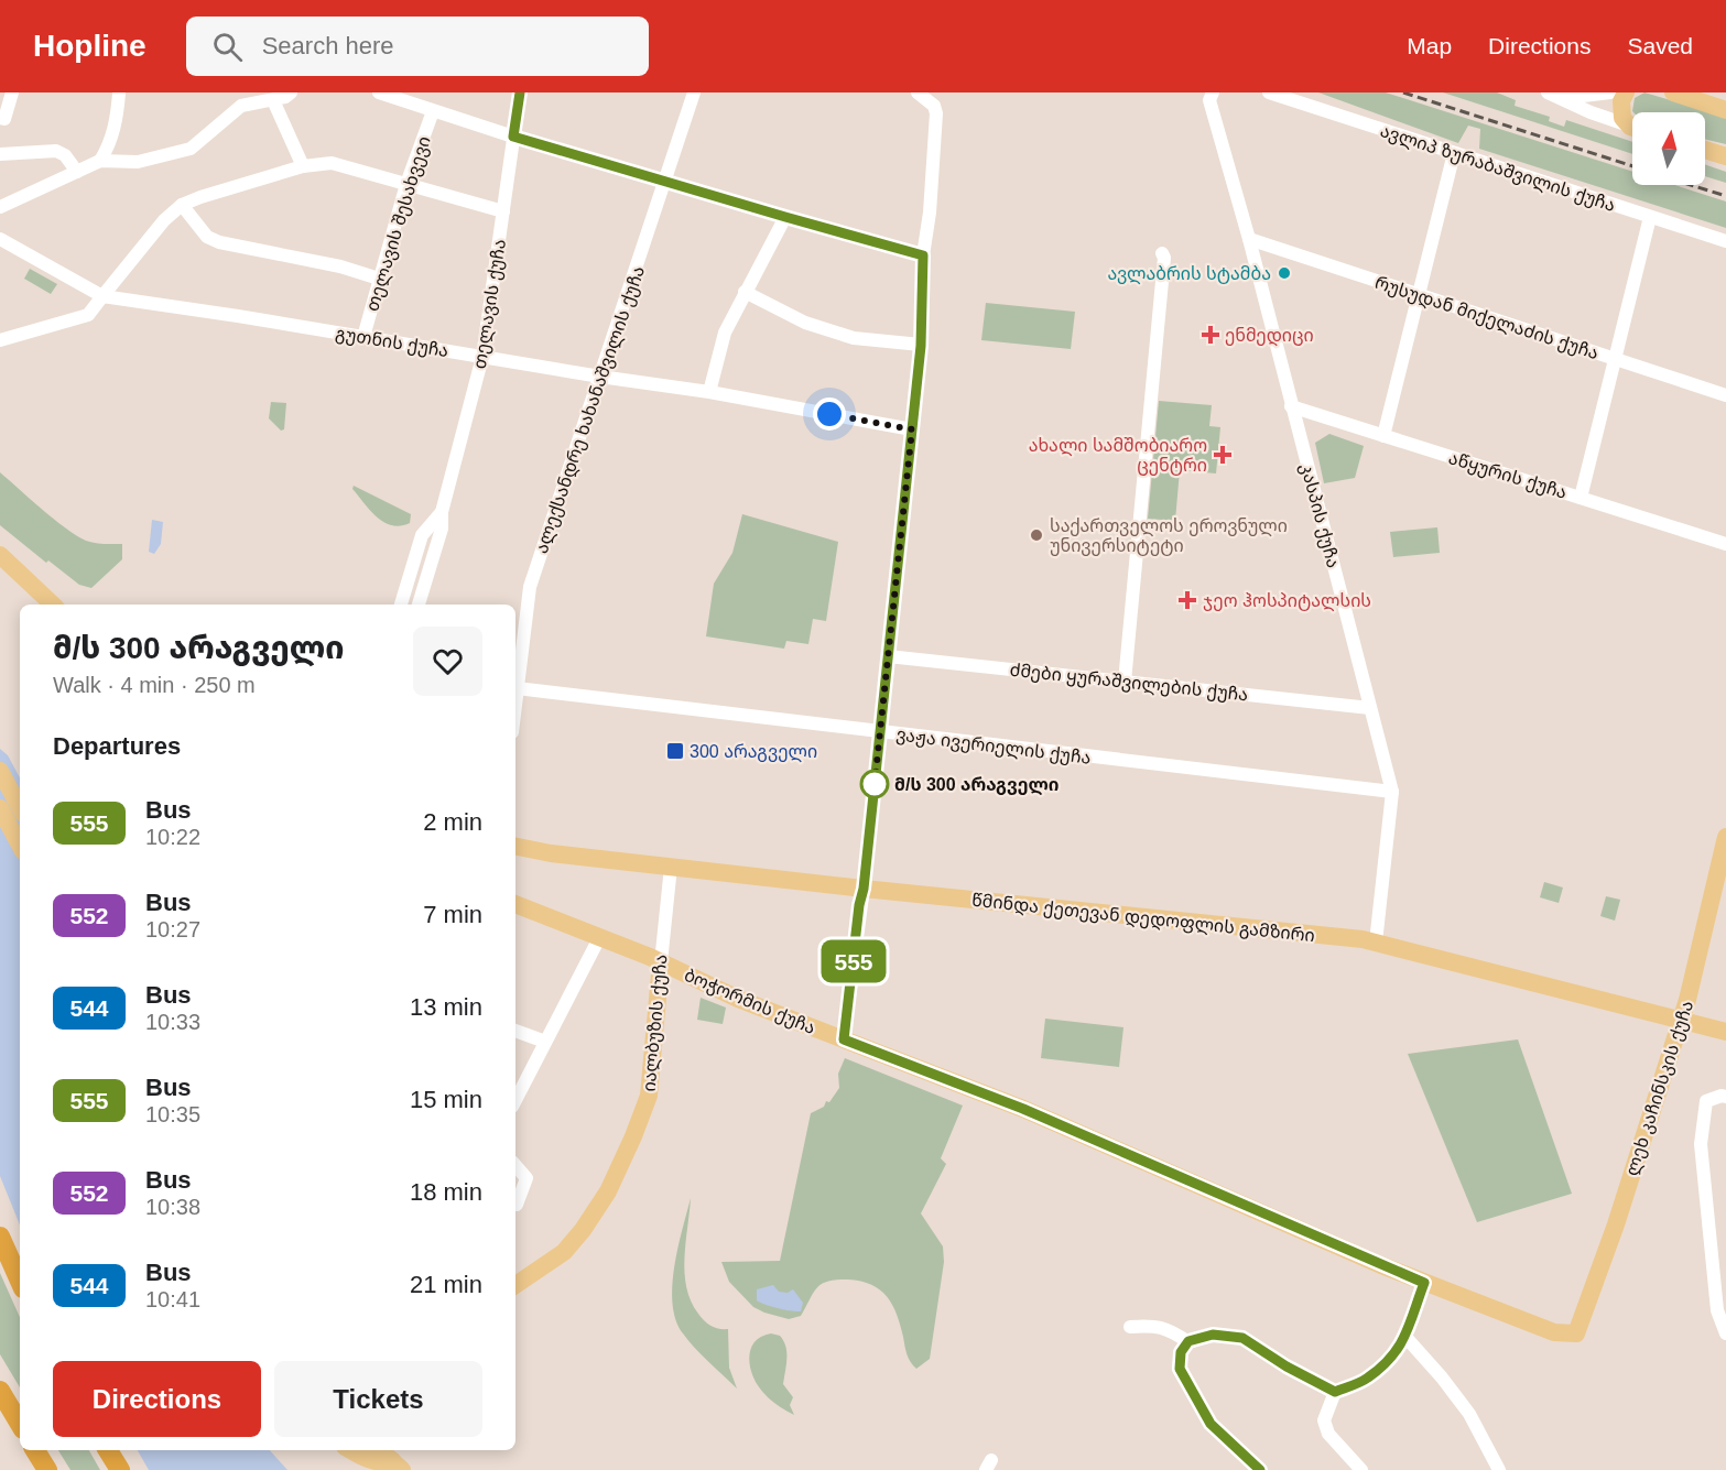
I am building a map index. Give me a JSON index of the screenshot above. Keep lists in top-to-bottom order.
{
  "streets": {
    "main road": [
      "წმინდა ქეთევან დედოფლის გამზირი",
      "ბოჭორმის ქუჩა",
      "იალბუზის ქუჩა",
      "ლეხ კაჩინსკის ქუჩა"
    ],
    "street": [
      "ავლიპ ზურაბაშვილის ქუჩა",
      "თელავის შესახვევი",
      "თელავის ქუჩა",
      "რუსუდან მიქელაძის ქუჩა",
      "გუთნის ქუჩა",
      "ალექსანდრე ხახანაშვილის ქუჩა",
      "აწყურის ქუჩა",
      "კასპის ქუჩა",
      "ძმები ყურაშვილების ქუჩა",
      "ვაჟა ივერიელის ქუჩა"
    ]
  },
  "crossings": [
    ["თელავის შესახვევი", "გუთნის ქუჩა"],
    ["თელავის ქუჩა", "გუთნის ქუჩა"],
    ["რუსუდან მიქელაძის ქუჩა", "კასპის ქუჩა"],
    ["გუთნის ქუჩა", "ალექსანდრე ხახანაშვილის ქუჩა"],
    ["ალექსანდრე ხახანაშვილის ქუჩა", "ვაჟა ივერიელის ქუჩა"],
    ["აწყურის ქუჩა", "კასპის ქუჩა"],
    ["კასპის ქუჩა", "ძმები ყურაშვილების ქუჩა"],
    ["კასპის ქუჩა", "ვაჟა ივერიელის ქუჩა"],
    ["კასპის ქუჩა", "წმინდა ქეთევან დედოფლის გამზირი"],
    ["წმინდა ქეთევან დედოფლის გამზირი", "იალბუზის ქუჩა"],
    ["წმინდა ქეთევან დედოფლის გამზირი", "ლეხ კაჩინსკის ქუჩა"],
    ["ბოჭორმის ქუჩა", "იალბუზის ქუჩა"],
    ["ბოჭორმის ქუჩა", "ლეხ კაჩინსკის ქუჩა"]
  ],
  "places": {
    "other": ["ავლაბრის სტამბა", "საქართველოს ეროვნული უნივერსიტეტი", "მ/ს 300 არაგველი"],
    "health": ["ენმედიცი", "ახალი სამშობიარო ცენტრი", "ჯეო ჰოსპიტალსის"],
    "transit": ["300 არაგველი"]
  },
  "lines": ["bus line 555"],
  "north": "top",
  "page": {
    "header": "Hopline",
    "search": "Search here",
    "nav": ["Map", "Directions", "Saved"],
    "on_map": "555",
    "heading": [
      ["მ/ს 300 არაგველი", "Walk · 4 min · 250 m"],
      "Departures"
    ],
    "list": [
      {
        "mark": "555",
        "name": "Bus",
        "note": "10:22",
        "value": "2 min"
      },
      {
        "mark": "552",
        "name": "Bus",
        "note": "10:27",
        "value": "7 min"
      },
      {
        "mark": "544",
        "name": "Bus",
        "note": "10:33",
        "value": "13 min"
      },
      {
        "mark": "555",
        "name": "Bus",
        "note": "10:35",
        "value": "15 min"
      },
      {
        "mark": "552",
        "name": "Bus",
        "note": "10:38",
        "value": "18 min"
      },
      {
        "mark": "544",
        "name": "Bus",
        "note": "10:41",
        "value": "21 min"
      }
    ],
    "buttons": ["Directions", "Tickets"]
  }
}
